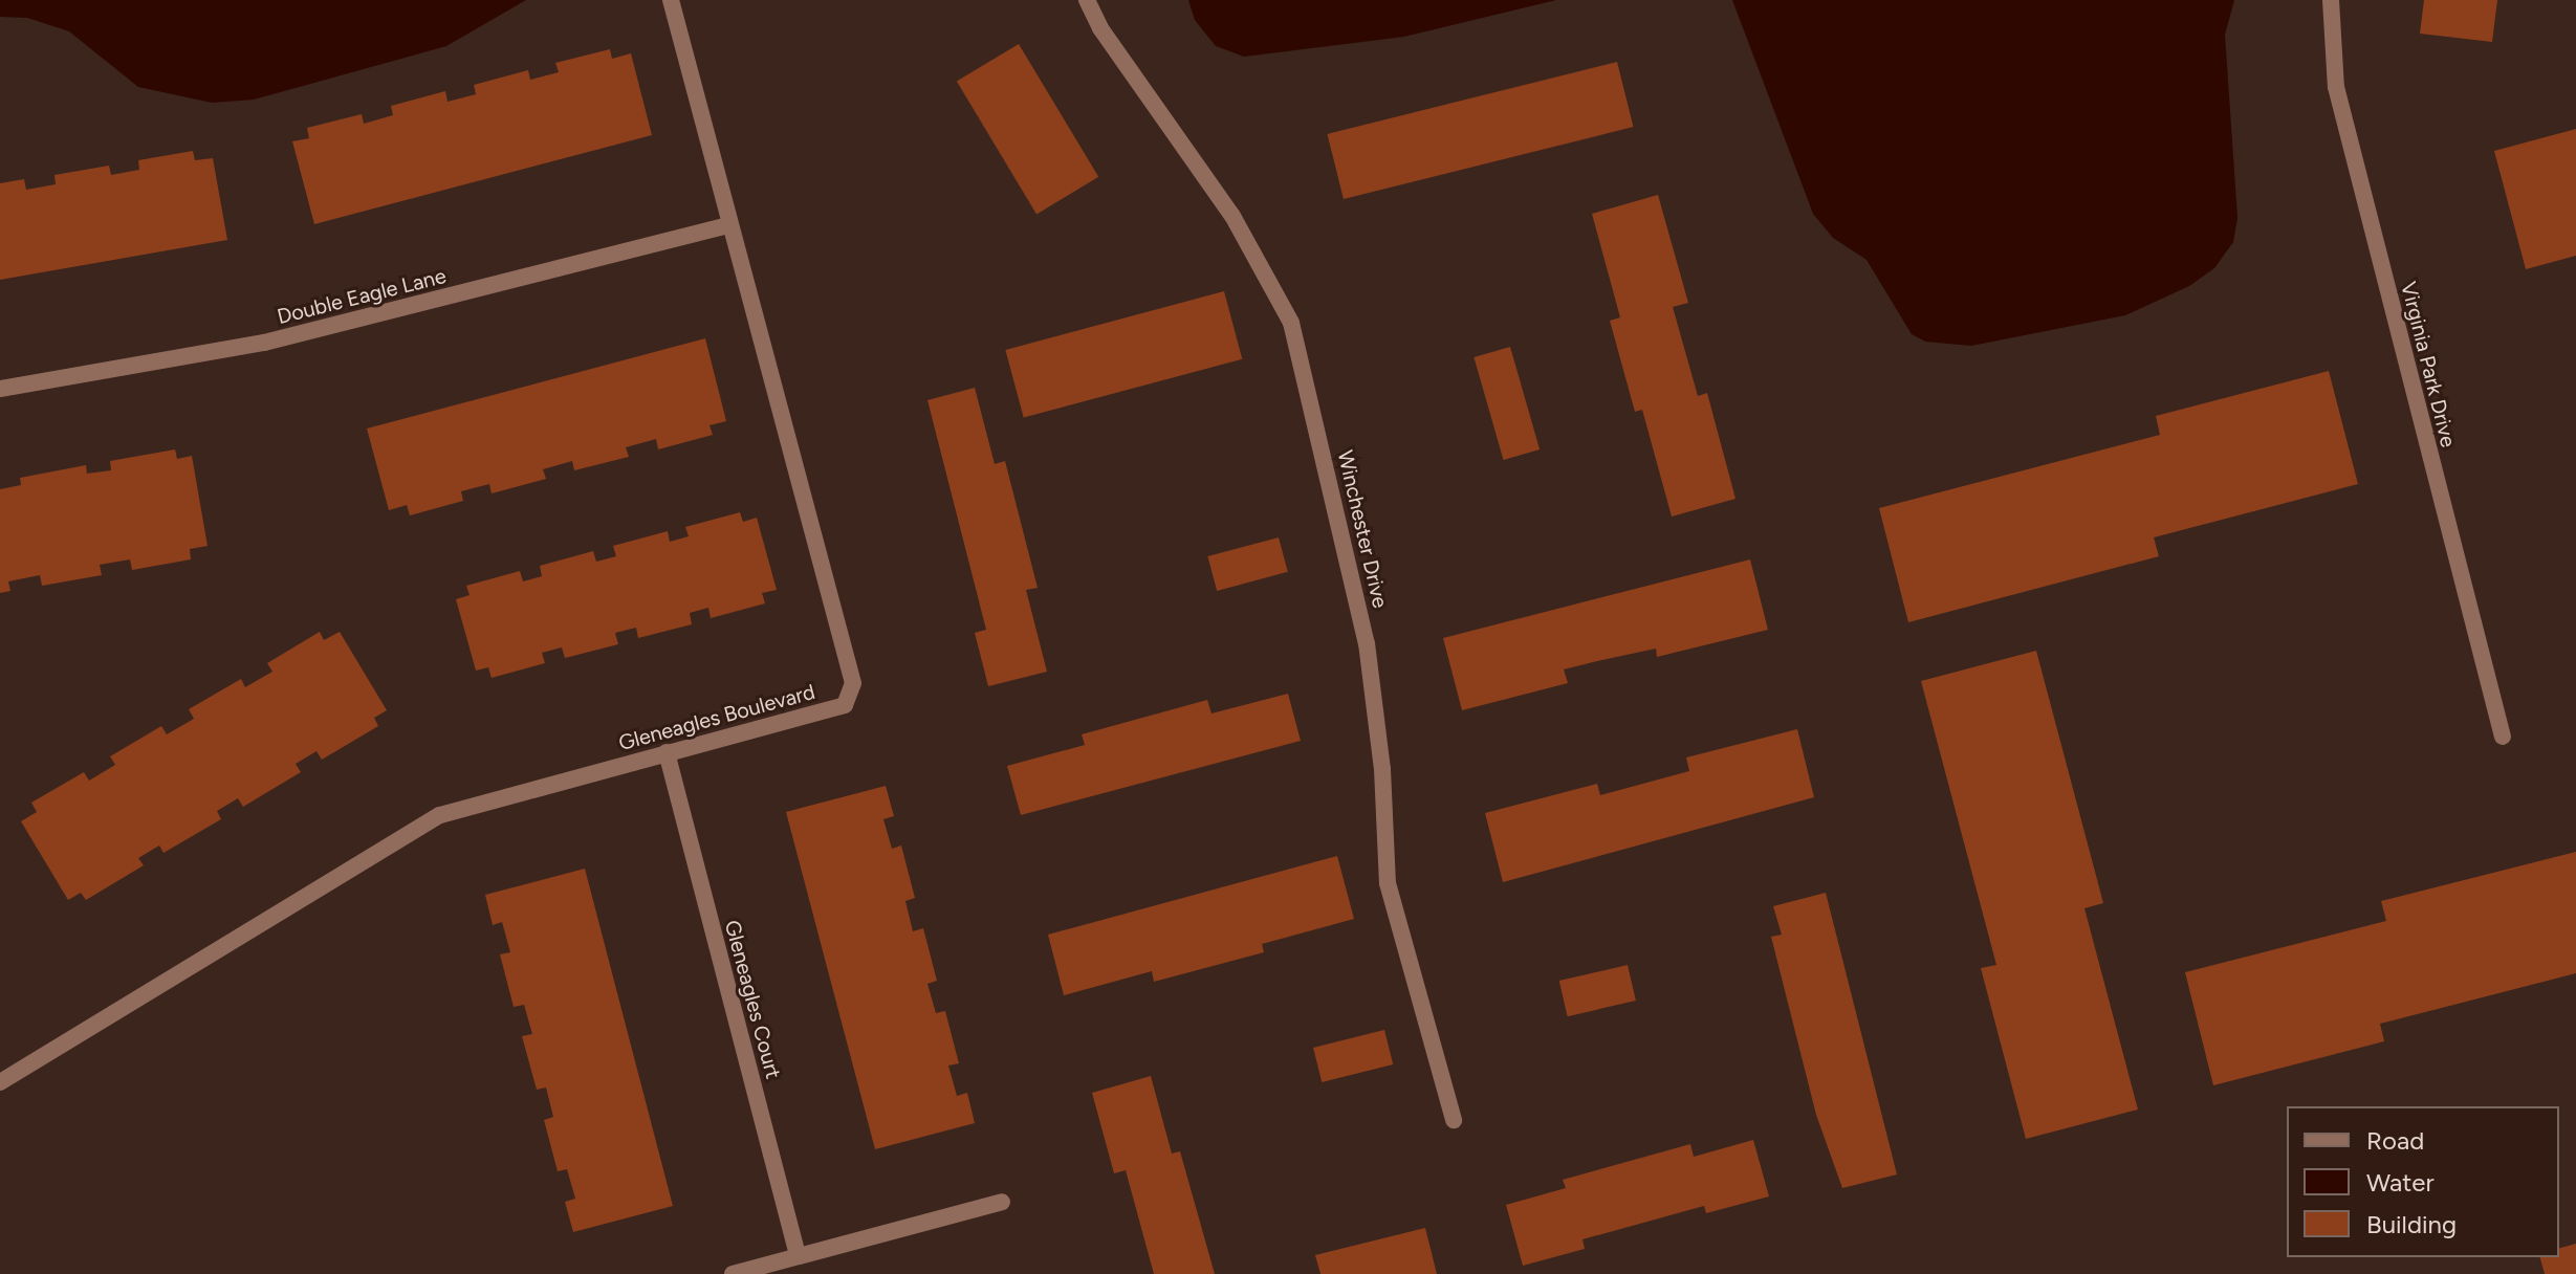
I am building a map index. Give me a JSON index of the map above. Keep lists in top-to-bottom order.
{
  "streets": {
    "street": [
      "Double Eagle Lane",
      "Virginia Park Drive",
      "Winchester Drive",
      "Gleneagles Boulevard",
      "Gleneagles Court"
    ]
  },
  "crossings": [
    ["Double Eagle Lane", "Gleneagles Boulevard"],
    ["Gleneagles Boulevard", "Gleneagles Court"]
  ],
  "legend": ["Road", "Water", "Building"]
}
